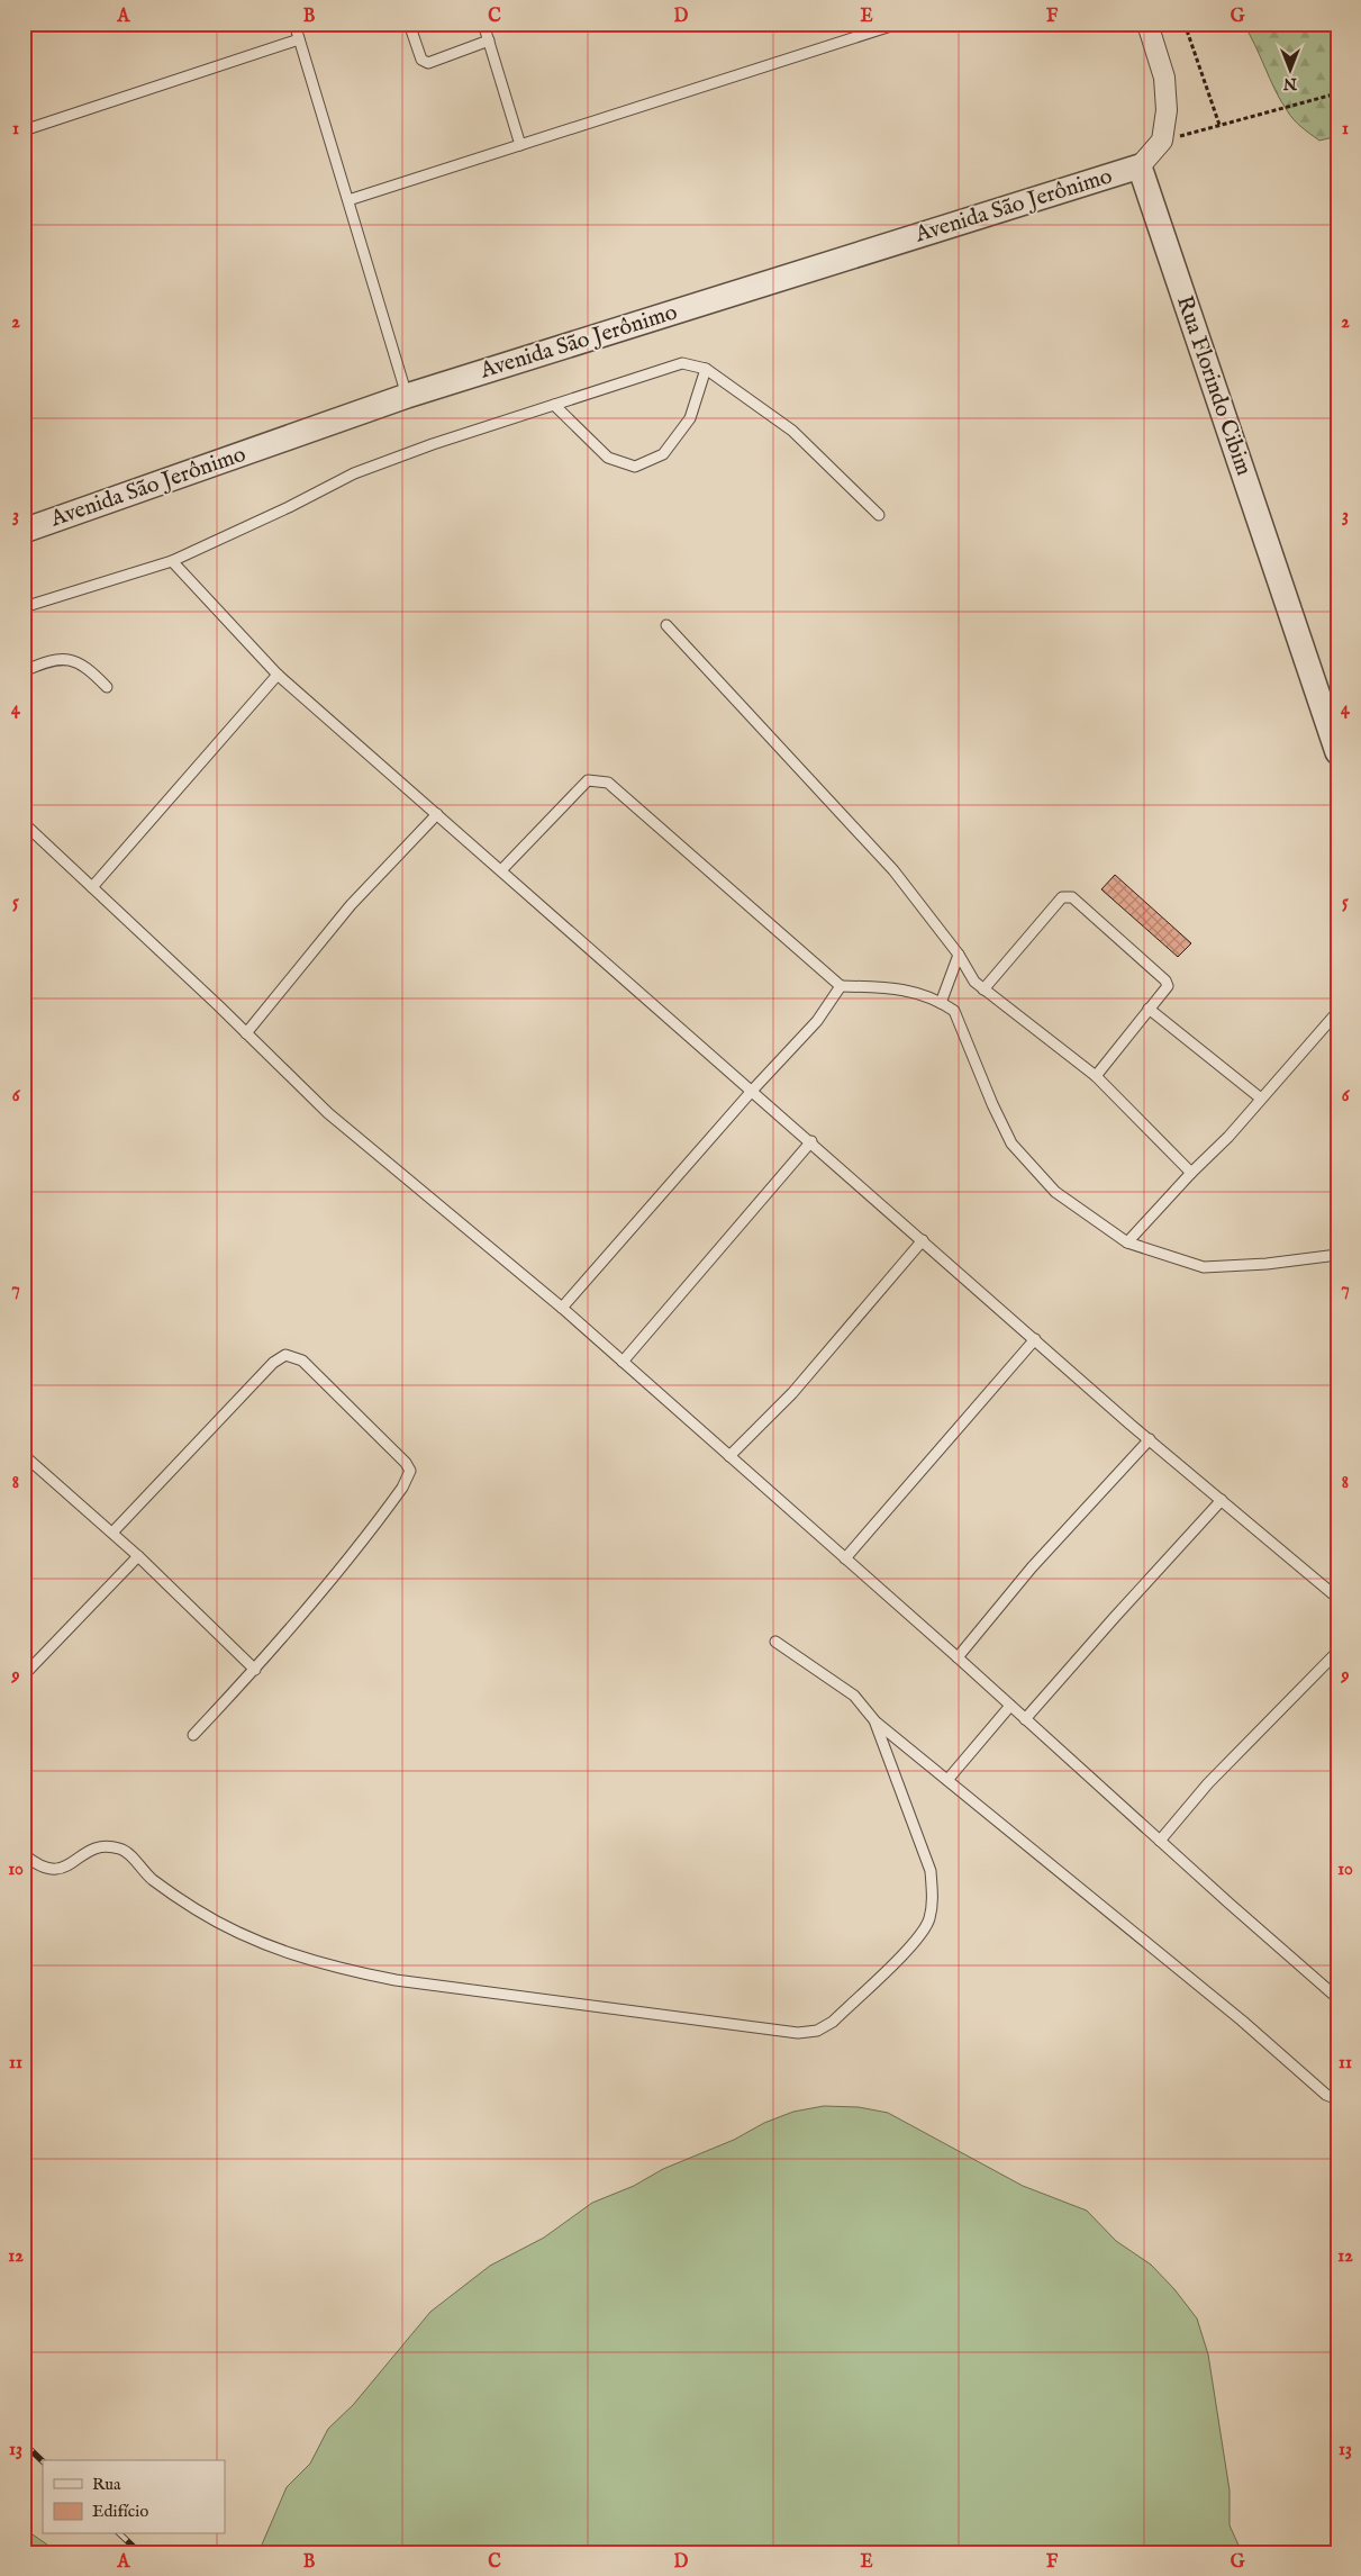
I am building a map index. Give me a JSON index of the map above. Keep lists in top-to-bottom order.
{
  "streets": {
    "street": ["Avenida São Jerônimo", "Rua Florindo Cibim"]
  },
  "crossings": [
    ["Avenida São Jerônimo", "Rua Florindo Cibim"]
  ],
  "legend": ["Rua", "Edifício"],
  "north": "bottom",
  "grid": {
    "columns": [
      "A",
      "B",
      "C",
      "D",
      "E",
      "F",
      "G"
    ],
    "rows": [
      "1",
      "2",
      "3",
      "4",
      "5",
      "6",
      "7",
      "8",
      "9",
      "10",
      "11",
      "12",
      "13"
    ]
  }
}
